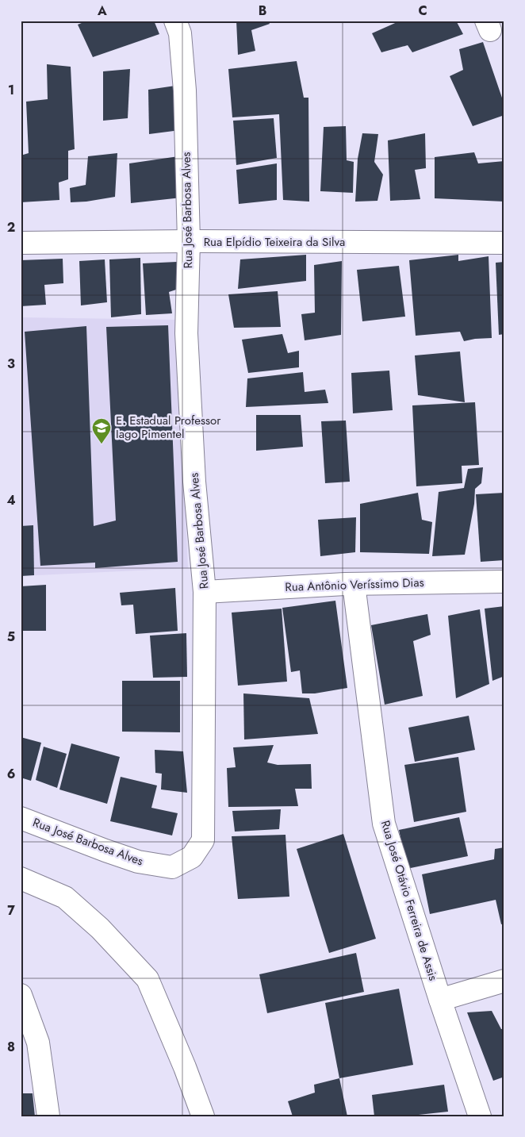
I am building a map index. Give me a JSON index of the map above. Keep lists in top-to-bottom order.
{
  "streets": {
    "main road": [
      "Rua José Barbosa Alves",
      "Rua Elpídio Teixeira da Silva",
      "Rua Antônio Veríssimo Dias",
      "Rua José Otávio Ferreira de Assis"
    ]
  },
  "crossings": [
    ["Rua José Barbosa Alves", "Rua Elpídio Teixeira da Silva"],
    ["Rua José Barbosa Alves", "Rua Antônio Veríssimo Dias"],
    ["Rua Antônio Veríssimo Dias", "Rua José Otávio Ferreira de Assis"]
  ],
  "places": {
    "school or university": ["E. Estadual Professor Iago Pimentel"]
  },
  "grid": {
    "columns": ["A", "B", "C"],
    "rows": [
      "1",
      "2",
      "3",
      "4",
      "5",
      "6",
      "7",
      "8"
    ]
  }
}
